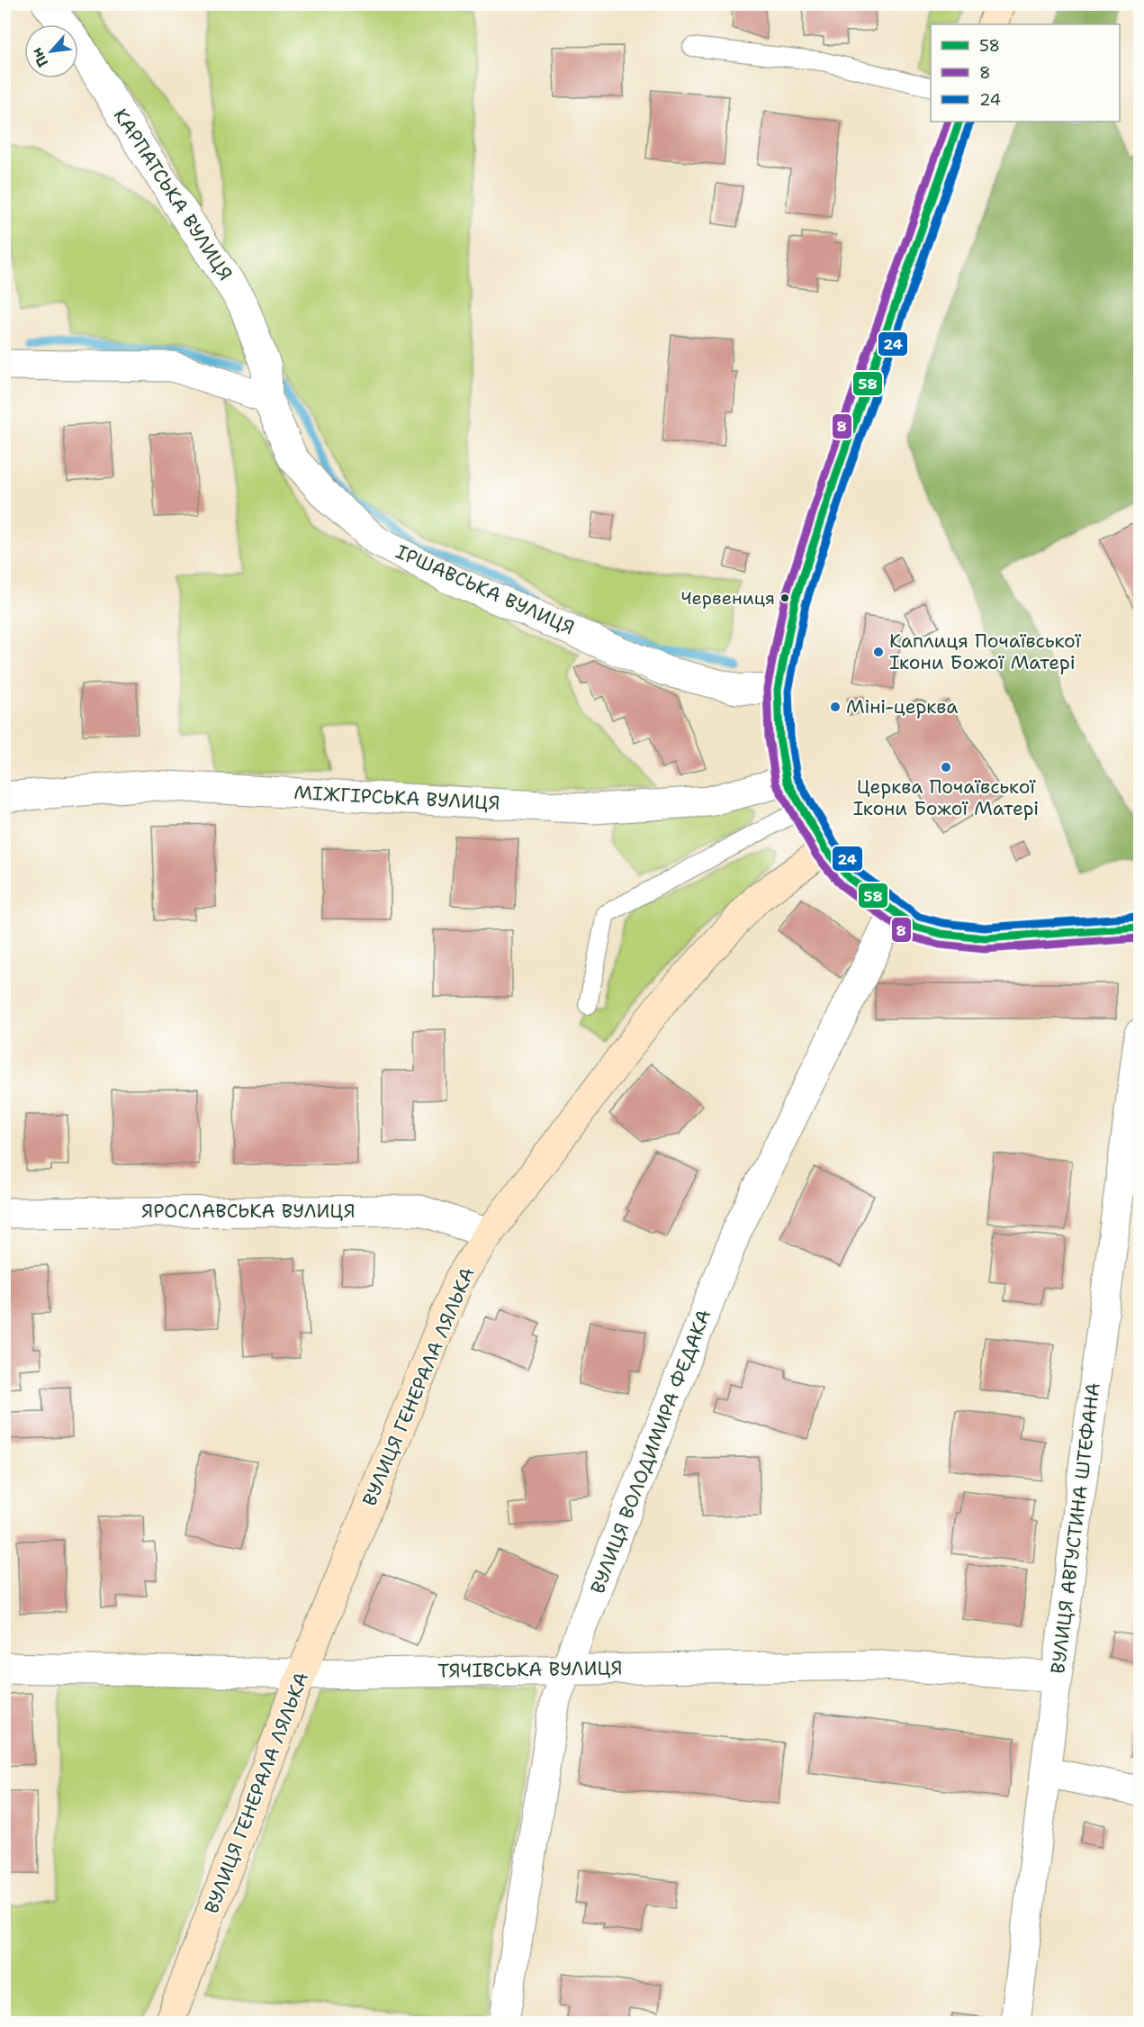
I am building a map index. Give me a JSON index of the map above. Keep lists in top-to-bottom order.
{
  "streets": {
    "street": [
      "КАРПАТСЬКА ВУЛИЦЯ",
      "ІРШАВСЬКА ВУЛИЦЯ",
      "МІЖГІРСЬКА ВУЛИЦЯ",
      "ЯРОСЛАВСЬКА ВУЛИЦЯ",
      "ВУЛИЦЯ ГЕНЕРАЛА ЛЯЛЬКА",
      "ВУЛИЦЯ ВОЛОДИМИРА ФЕДАКА",
      "ВУЛИЦЯ АВГУСТИНА ШТЕФАНА",
      "ТЯЧІВСЬКА ВУЛИЦЯ"
    ]
  },
  "crossings": [
    ["КАРПАТСЬКА ВУЛИЦЯ", "ІРШАВСЬКА ВУЛИЦЯ"],
    ["ЯРОСЛАВСЬКА ВУЛИЦЯ", "ВУЛИЦЯ ГЕНЕРАЛА ЛЯЛЬКА"],
    ["ВУЛИЦЯ ГЕНЕРАЛА ЛЯЛЬКА", "ТЯЧІВСЬКА ВУЛИЦЯ"],
    ["ВУЛИЦЯ ВОЛОДИМИРА ФЕДАКА", "ТЯЧІВСЬКА ВУЛИЦЯ"],
    ["ВУЛИЦЯ АВГУСТИНА ШТЕФАНА", "ТЯЧІВСЬКА ВУЛИЦЯ"]
  ],
  "places": [
    "Червениця",
    "Каплиця Почаївської Ікони Божої Матері",
    "Міні-церква",
    "Церква Почаївської Ікони Божої Матері"
  ],
  "lines": ["transit line 58", "transit line 8", "transit line 24"],
  "legend": ["58", "8", "24"],
  "north": "bottom left"
}
